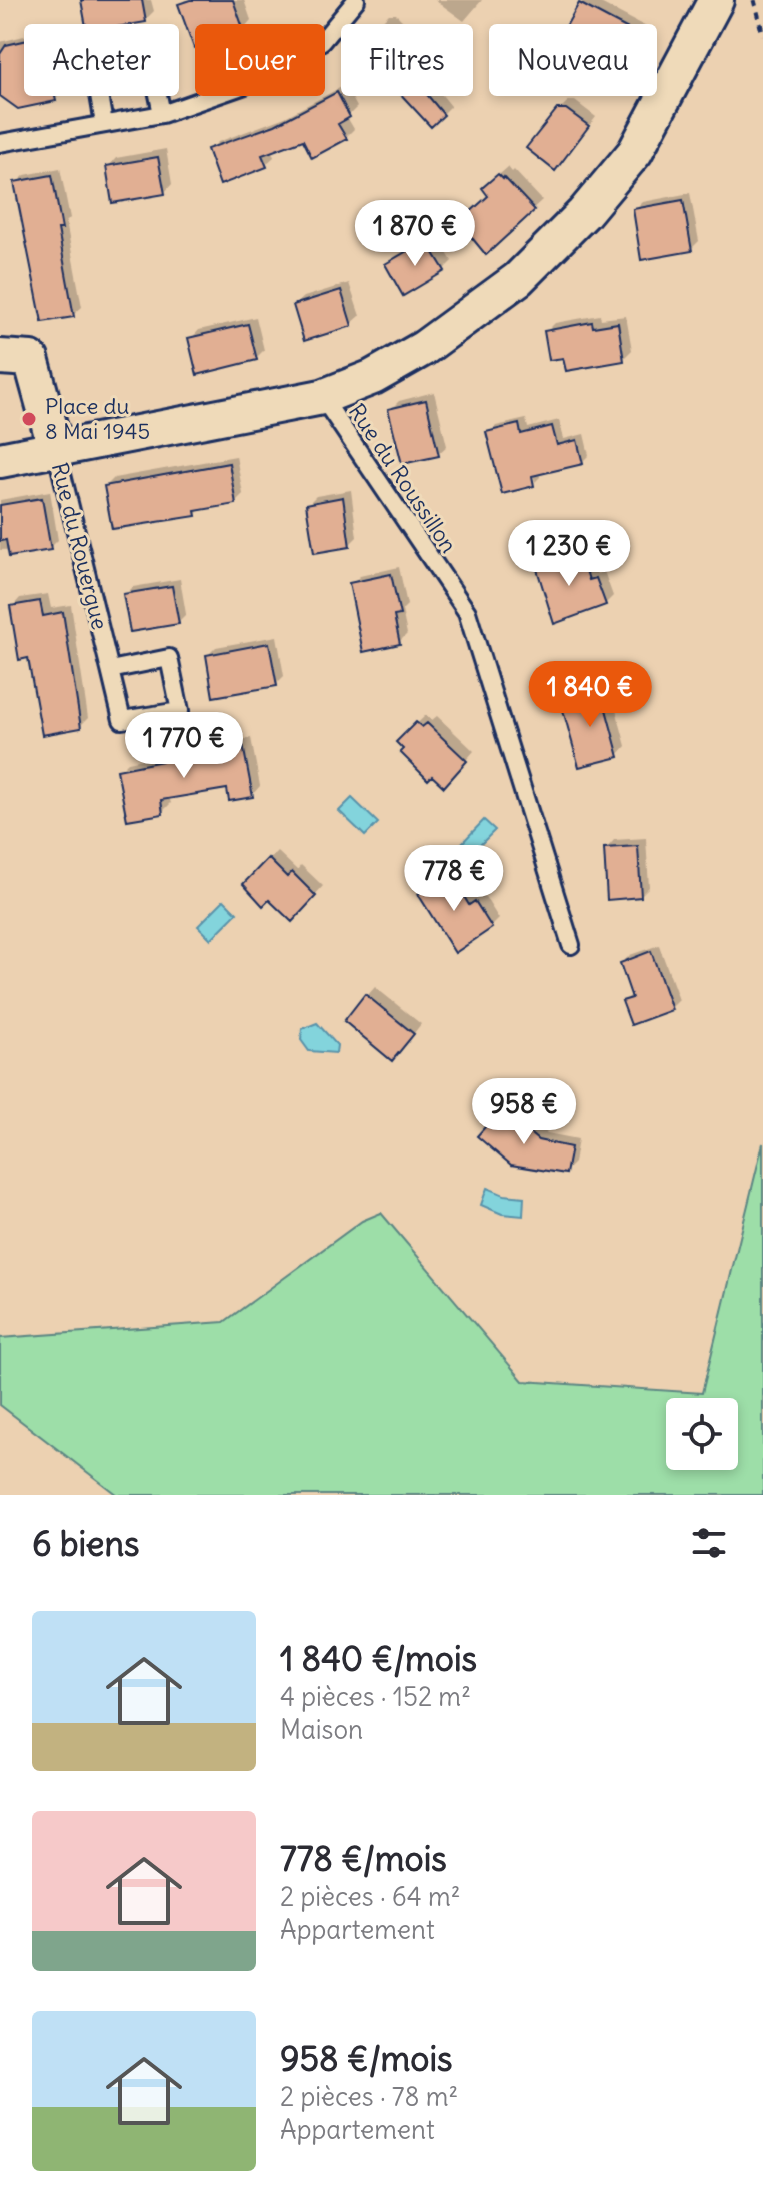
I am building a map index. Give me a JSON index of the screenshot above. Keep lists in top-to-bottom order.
{
  "streets": {
    "street": ["Rue du Rouergue"],
    "lane": ["Rue du Roussillon"]
  },
  "places": ["Place du 8 Mai 1945"],
  "page": {
    "chip": [
      "Acheter",
      "Louer",
      "Filtres",
      "Nouveau"
    ],
    "price": [
      "1 870 €",
      "1 230 €",
      "1 840 €",
      "1 770 €",
      "778 €",
      "958 €"
    ],
    "heading": "6 biens",
    "list": [
      {
        "name": "1 840 €/mois",
        "note": "4 pièces · 152 m² · Maison"
      },
      {
        "name": "778 €/mois",
        "note": "2 pièces · 64 m² · Appartement"
      },
      {
        "name": "958 €/mois",
        "note": "2 pièces · 78 m² · Appartement"
      }
    ]
  }
}
